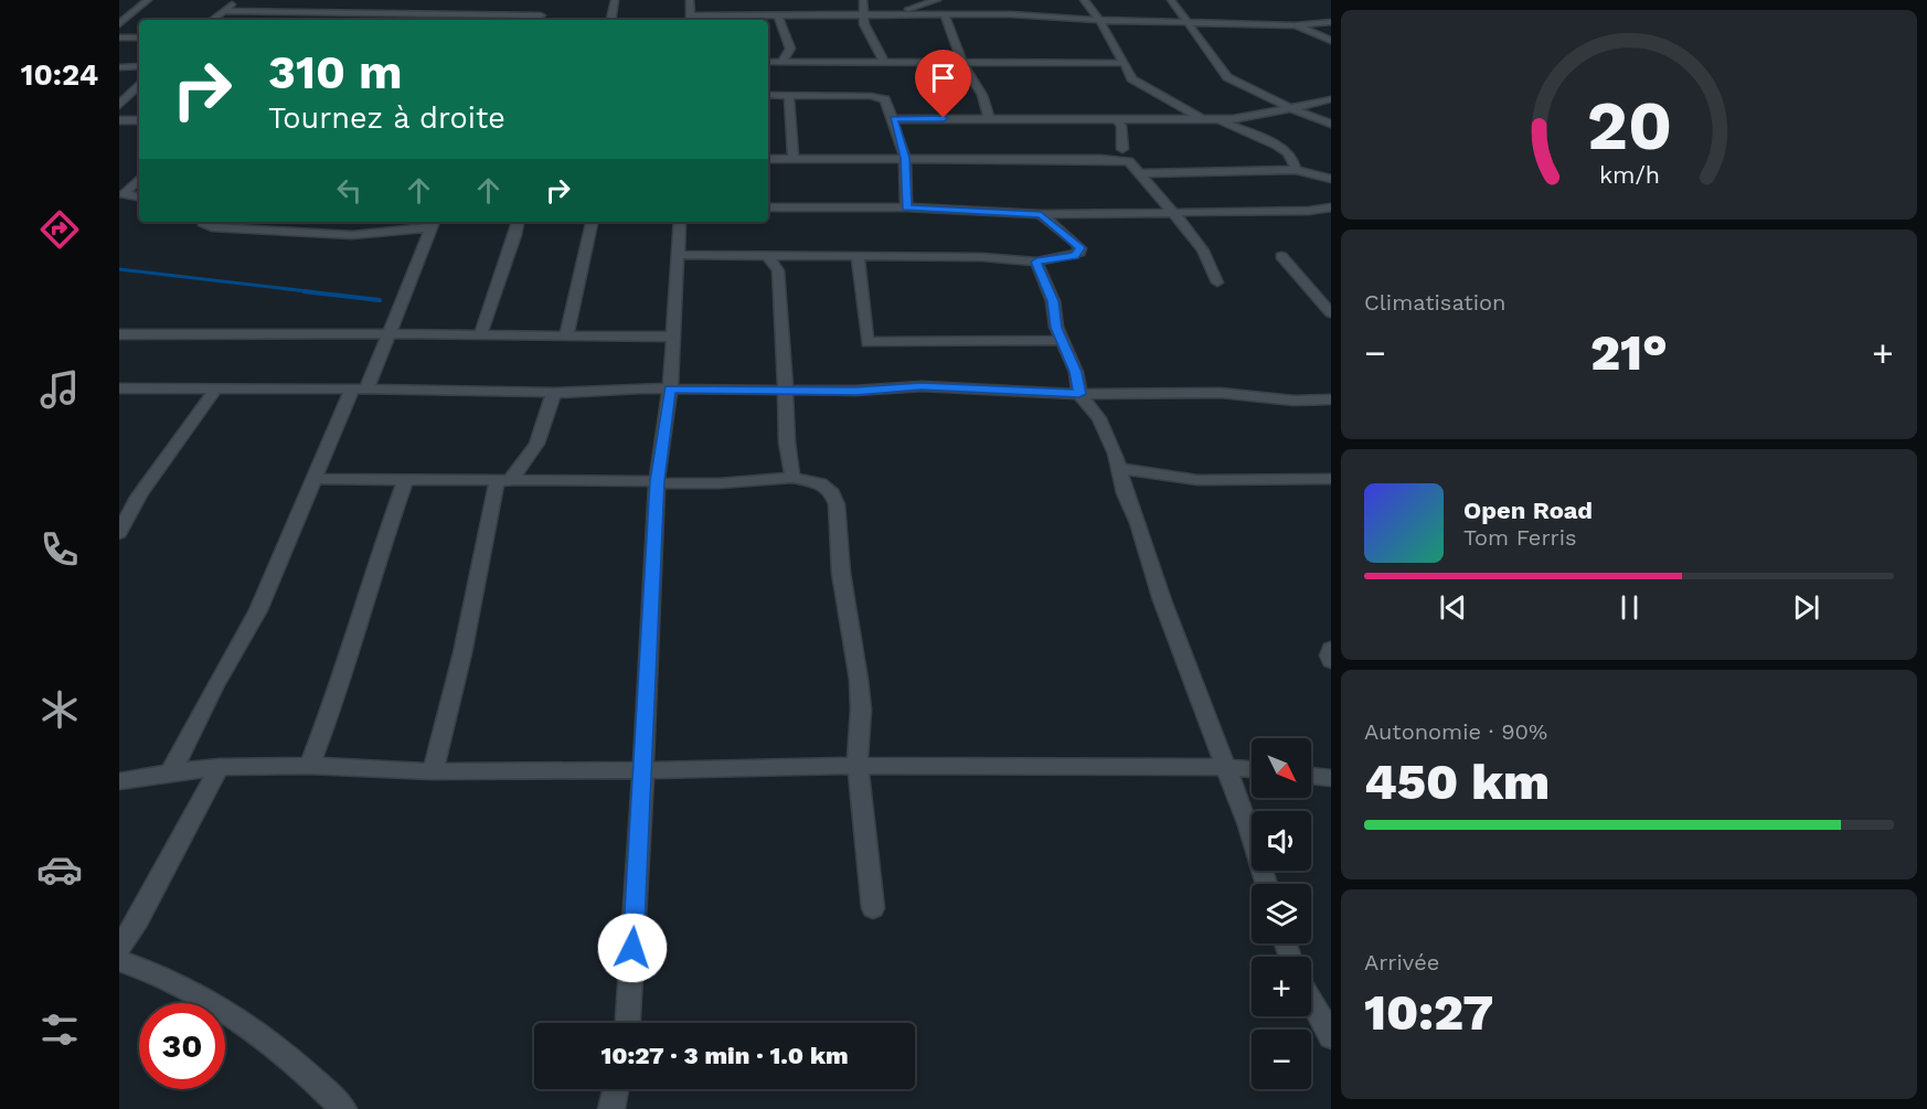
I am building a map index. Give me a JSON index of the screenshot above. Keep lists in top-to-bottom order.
{
  "north": "bottom right",
  "page": {
    "tabs": "10:24",
    "turn": ["310 m", "Tournez à droite"],
    "tile": [
      "Climatisation",
      ["Autonomie · 90%", "450 km"],
      ["Arrivée", "10:27"]
    ],
    "heat": ["−", "21°", "+"],
    "song": ["Open Road", "Tom Ferris"],
    "map_buttons": ["+", "−"],
    "limit": "30",
    "trip": "10:27 · 3 min · 1.0 km",
    "gauge": ["20", "km/h"]
  }
}
